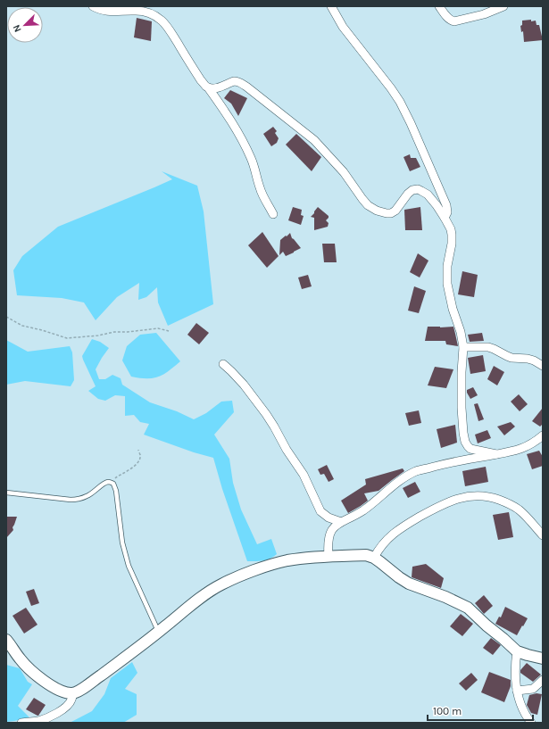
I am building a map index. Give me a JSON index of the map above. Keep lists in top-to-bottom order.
{
  "scale_bar": "100 m",
  "north": "bottom left"
}
